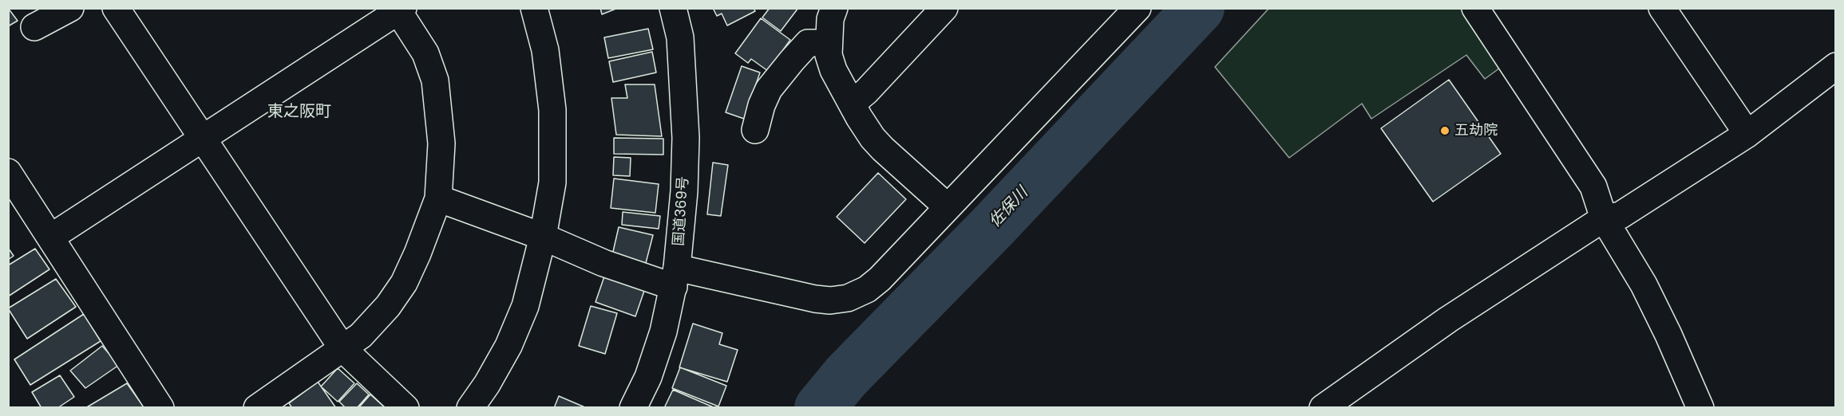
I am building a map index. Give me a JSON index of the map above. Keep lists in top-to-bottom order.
{
  "streets": {
    "main road": ["国道369号"]
  },
  "districts": ["東之阪町"],
  "water": ["佐保川"],
  "places": ["五劫院"]
}
